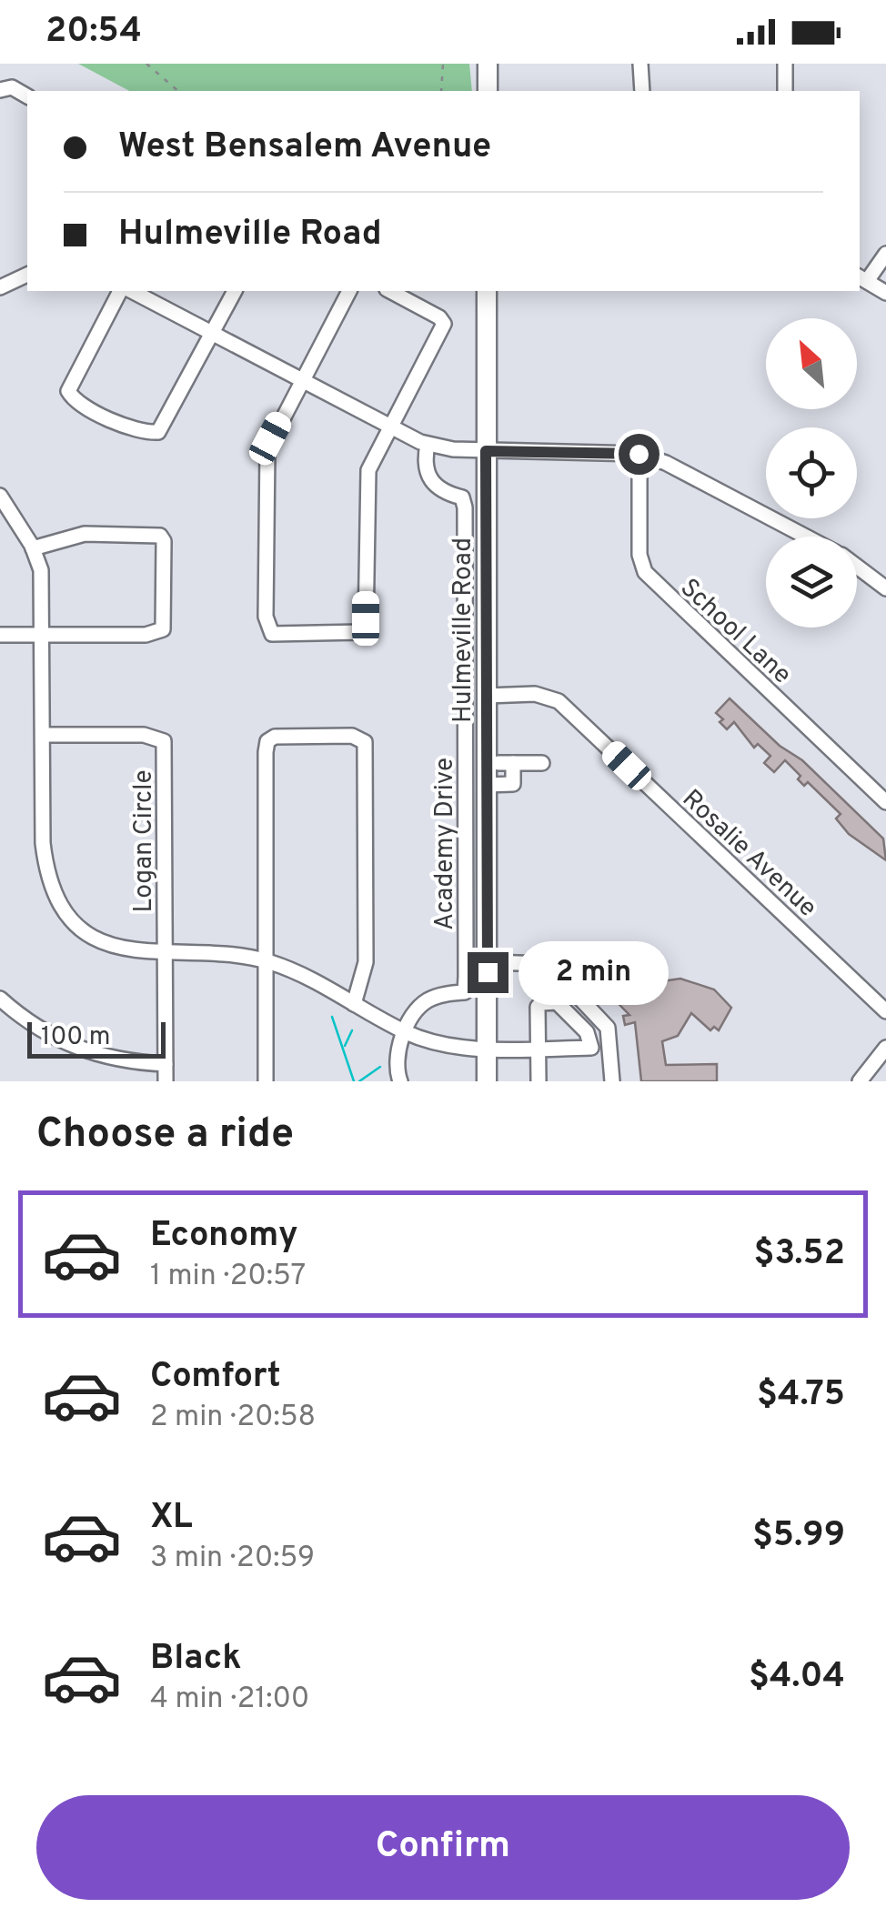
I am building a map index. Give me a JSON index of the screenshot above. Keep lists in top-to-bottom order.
{
  "streets": {
    "main road": ["Hulmeville Road"],
    "street": [
      "School Lane",
      "Logan Circle",
      "Academy Drive",
      "Rosalie Avenue"
    ]
  },
  "crossings": [
    ["Hulmeville Road", "Rosalie Avenue"]
  ],
  "scale_bar": "100 m",
  "north": "top left",
  "page": {
    "status": "20:54",
    "banner": ["West Bensalem Avenue", "Hulmeville Road"],
    "bubble": "2 min",
    "scale": "100 m",
    "heading": "Choose a ride",
    "list": [
      {
        "name": "Economy",
        "note": "1 min · 20:57",
        "value": "$3.52"
      },
      {
        "name": "Comfort",
        "note": "2 min · 20:58",
        "value": "$4.75"
      },
      {
        "name": "XL",
        "note": "3 min · 20:59",
        "value": "$5.99"
      },
      {
        "name": "Black",
        "note": "4 min · 21:00",
        "value": "$4.04"
      }
    ],
    "buttons": "Confirm"
  }
}
